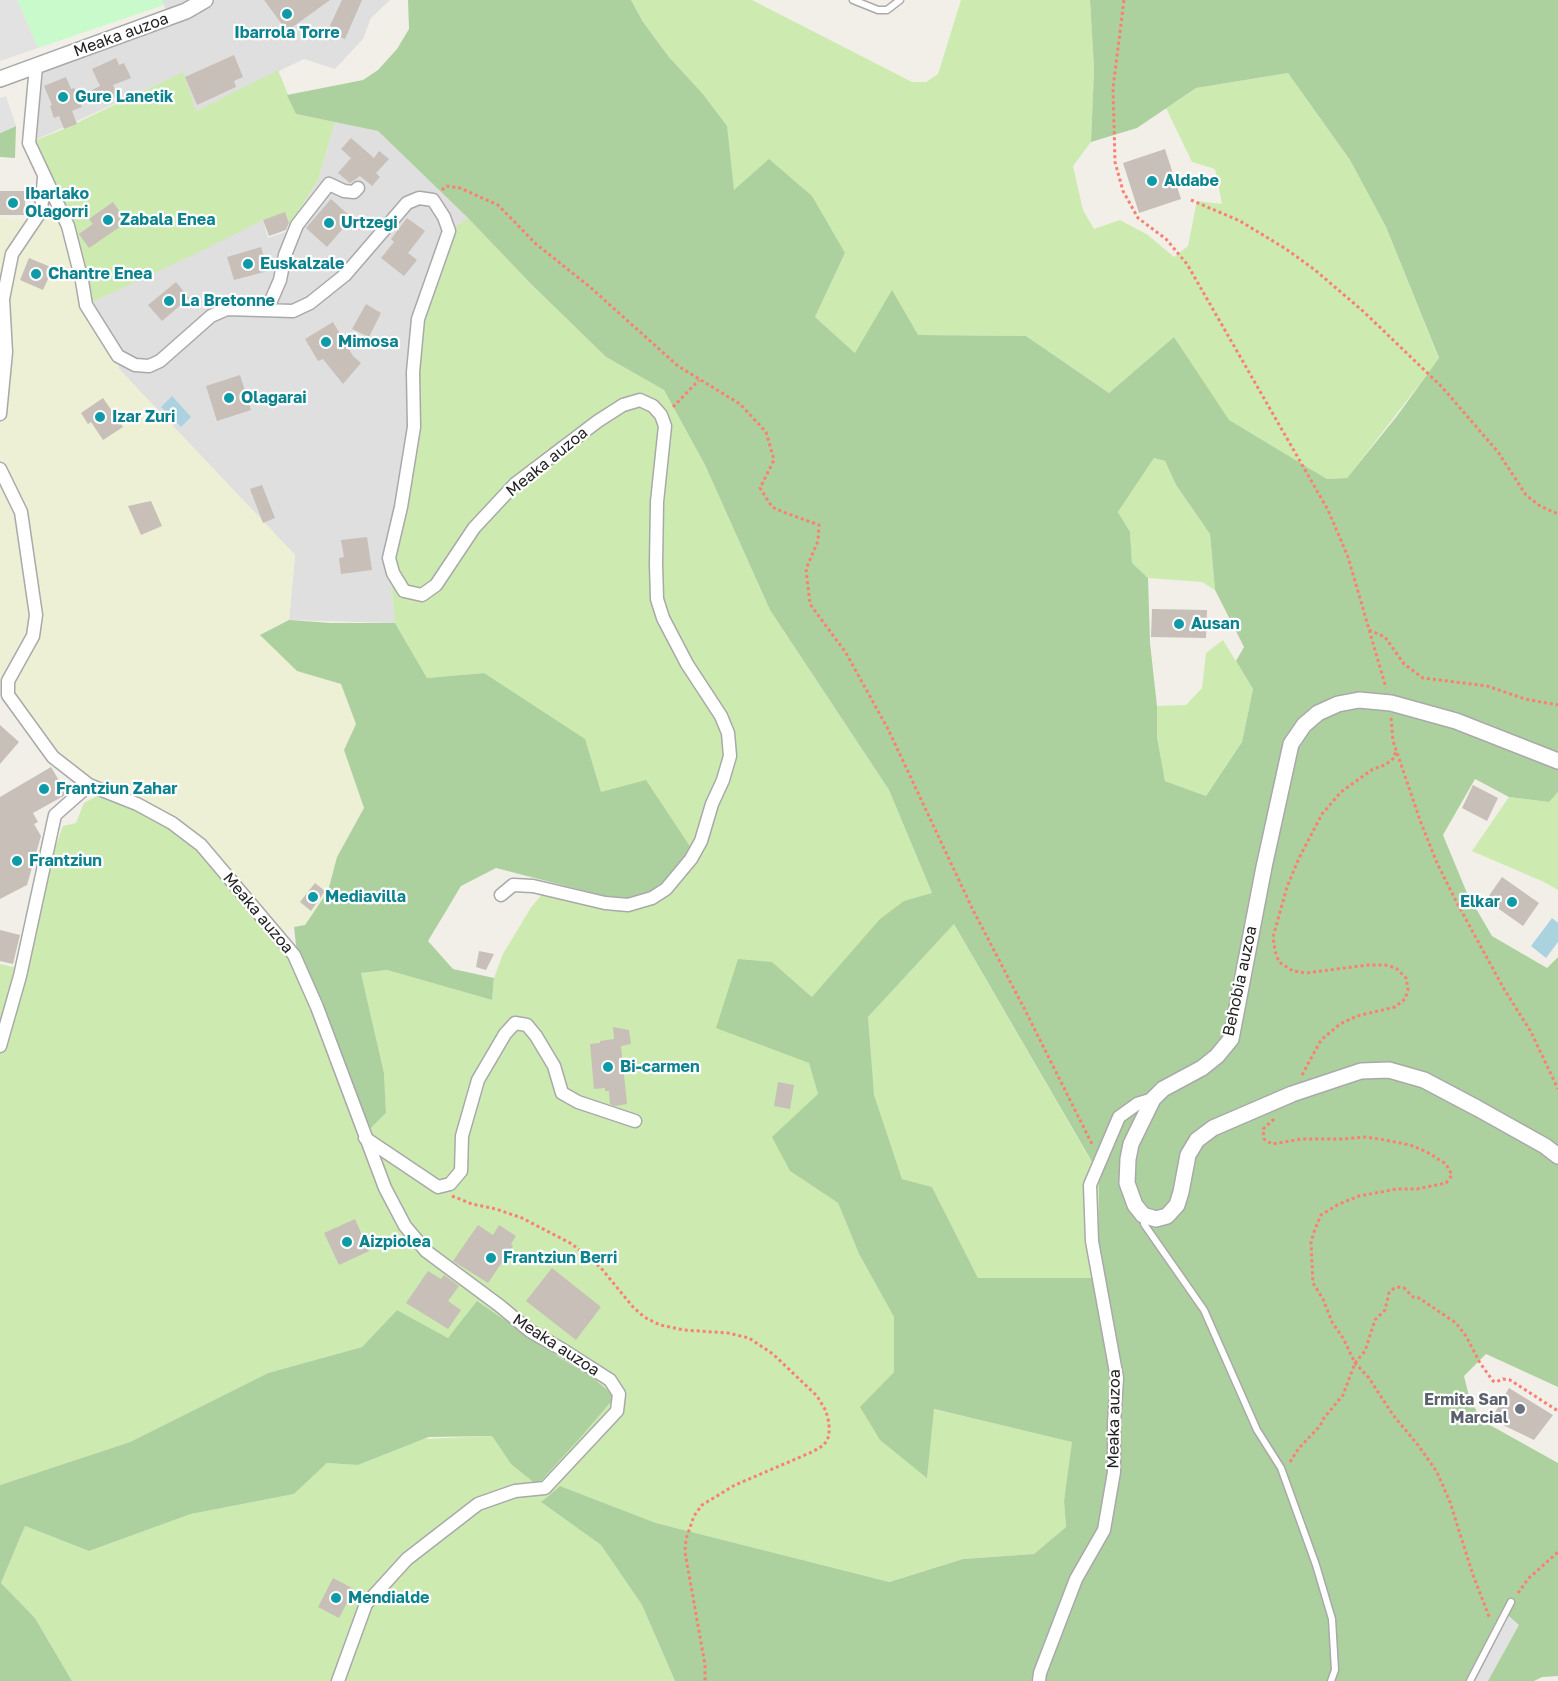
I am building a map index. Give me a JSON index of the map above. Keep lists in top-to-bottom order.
{
  "streets": {
    "street": ["Meaka auzoa", "Behobia auzoa"]
  },
  "crossings": [
    ["Meaka auzoa", "Behobia auzoa"]
  ],
  "places": [
    "Ibarrola Torre",
    "Gure Lanetik",
    "Aldabe",
    "Ibarlako Olagorri",
    "Zabala Enea",
    "Urtzegi",
    "Euskalzale",
    "Chantre Enea",
    "La Bretonne",
    "Mimosa",
    "Olagarai",
    "Izar Zuri",
    "Ausan",
    "Frantziun Zahar",
    "Frantziun",
    "Mediavilla",
    "Elkar",
    "Bi-carmen",
    "Aizpiolea",
    "Frantziun Berri",
    "Ermita San Marcial",
    "Mendialde"
  ]
}
